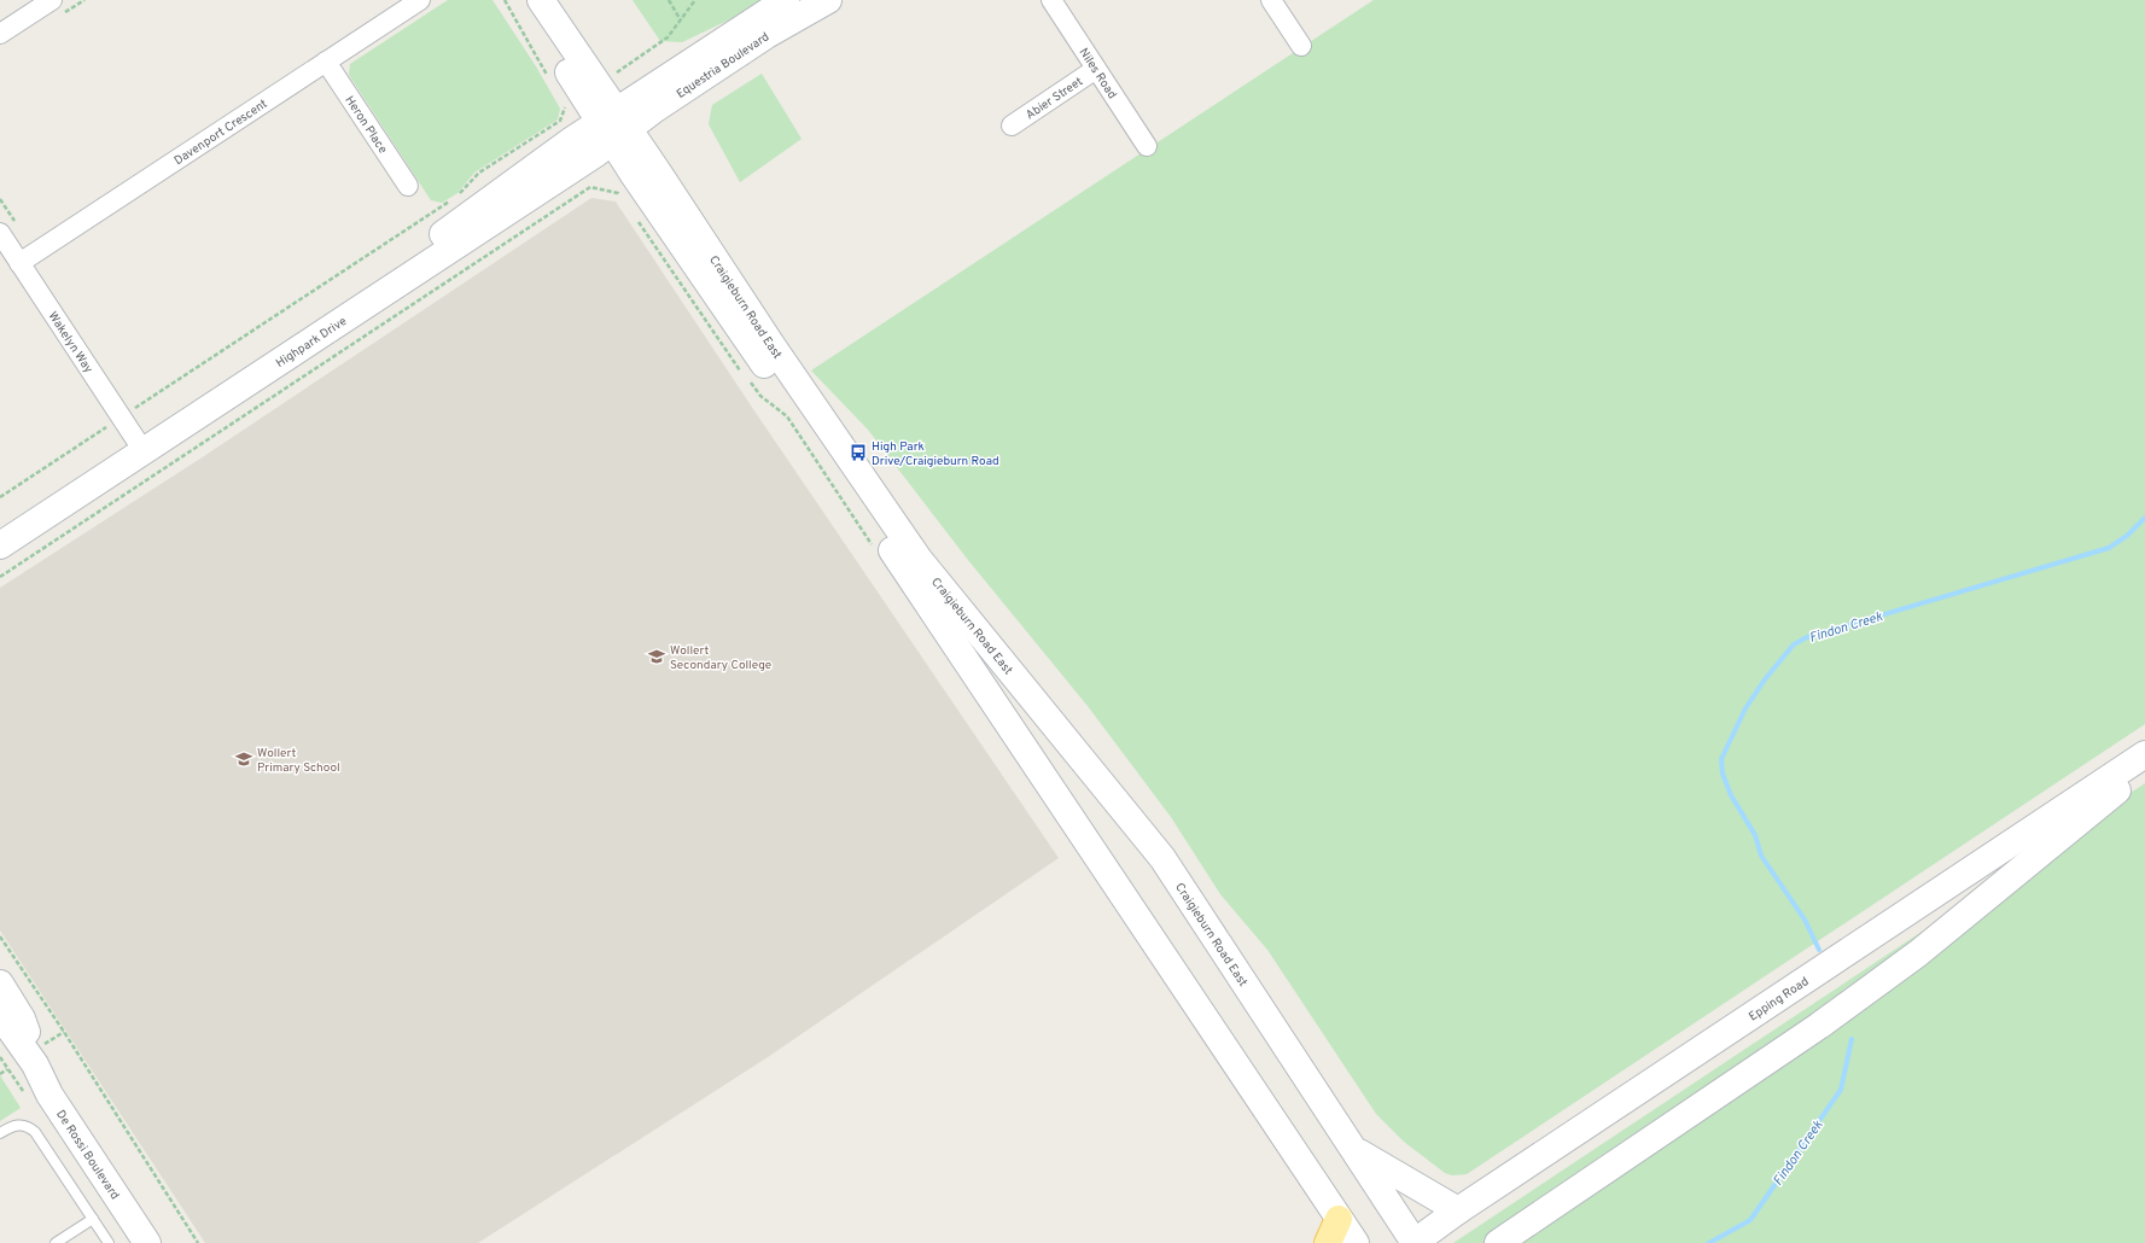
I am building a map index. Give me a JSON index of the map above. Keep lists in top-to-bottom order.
{
  "streets": {
    "main road": [
      "Equestria Boulevard",
      "Craigieburn Road East",
      "Highpark Drive",
      "Epping Road",
      "De Rossi Boulevard"
    ],
    "street": [
      "Niles Road",
      "Abier Street",
      "Heron Place",
      "Davenport Crescent",
      "Wakelyn Way"
    ]
  },
  "crossings": [
    ["Equestria Boulevard", "Craigieburn Road East"],
    ["Equestria Boulevard", "Highpark Drive"],
    ["Niles Road", "Abier Street"],
    ["Heron Place", "Davenport Crescent"],
    ["Davenport Crescent", "Wakelyn Way"],
    ["Craigieburn Road East", "Highpark Drive"],
    ["Craigieburn Road East", "Epping Road"],
    ["Wakelyn Way", "Highpark Drive"]
  ],
  "water": ["Findon Creek"],
  "places": {
    "bus stop": ["High Park Drive/Craigieburn Road"],
    "school or university": ["Wollert Secondary College", "Wollert Primary School"]
  }
}
